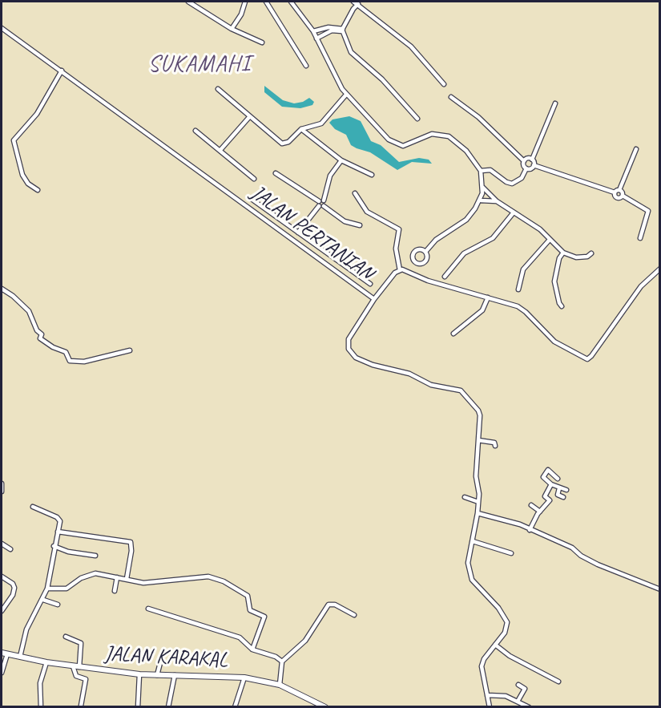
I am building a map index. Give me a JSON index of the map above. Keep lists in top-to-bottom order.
{
  "streets": {
    "main road": ["JALAN KARAKAL"],
    "street": ["JALAN PERTANIAN"]
  },
  "districts": ["SUKAMAHI"]
}
